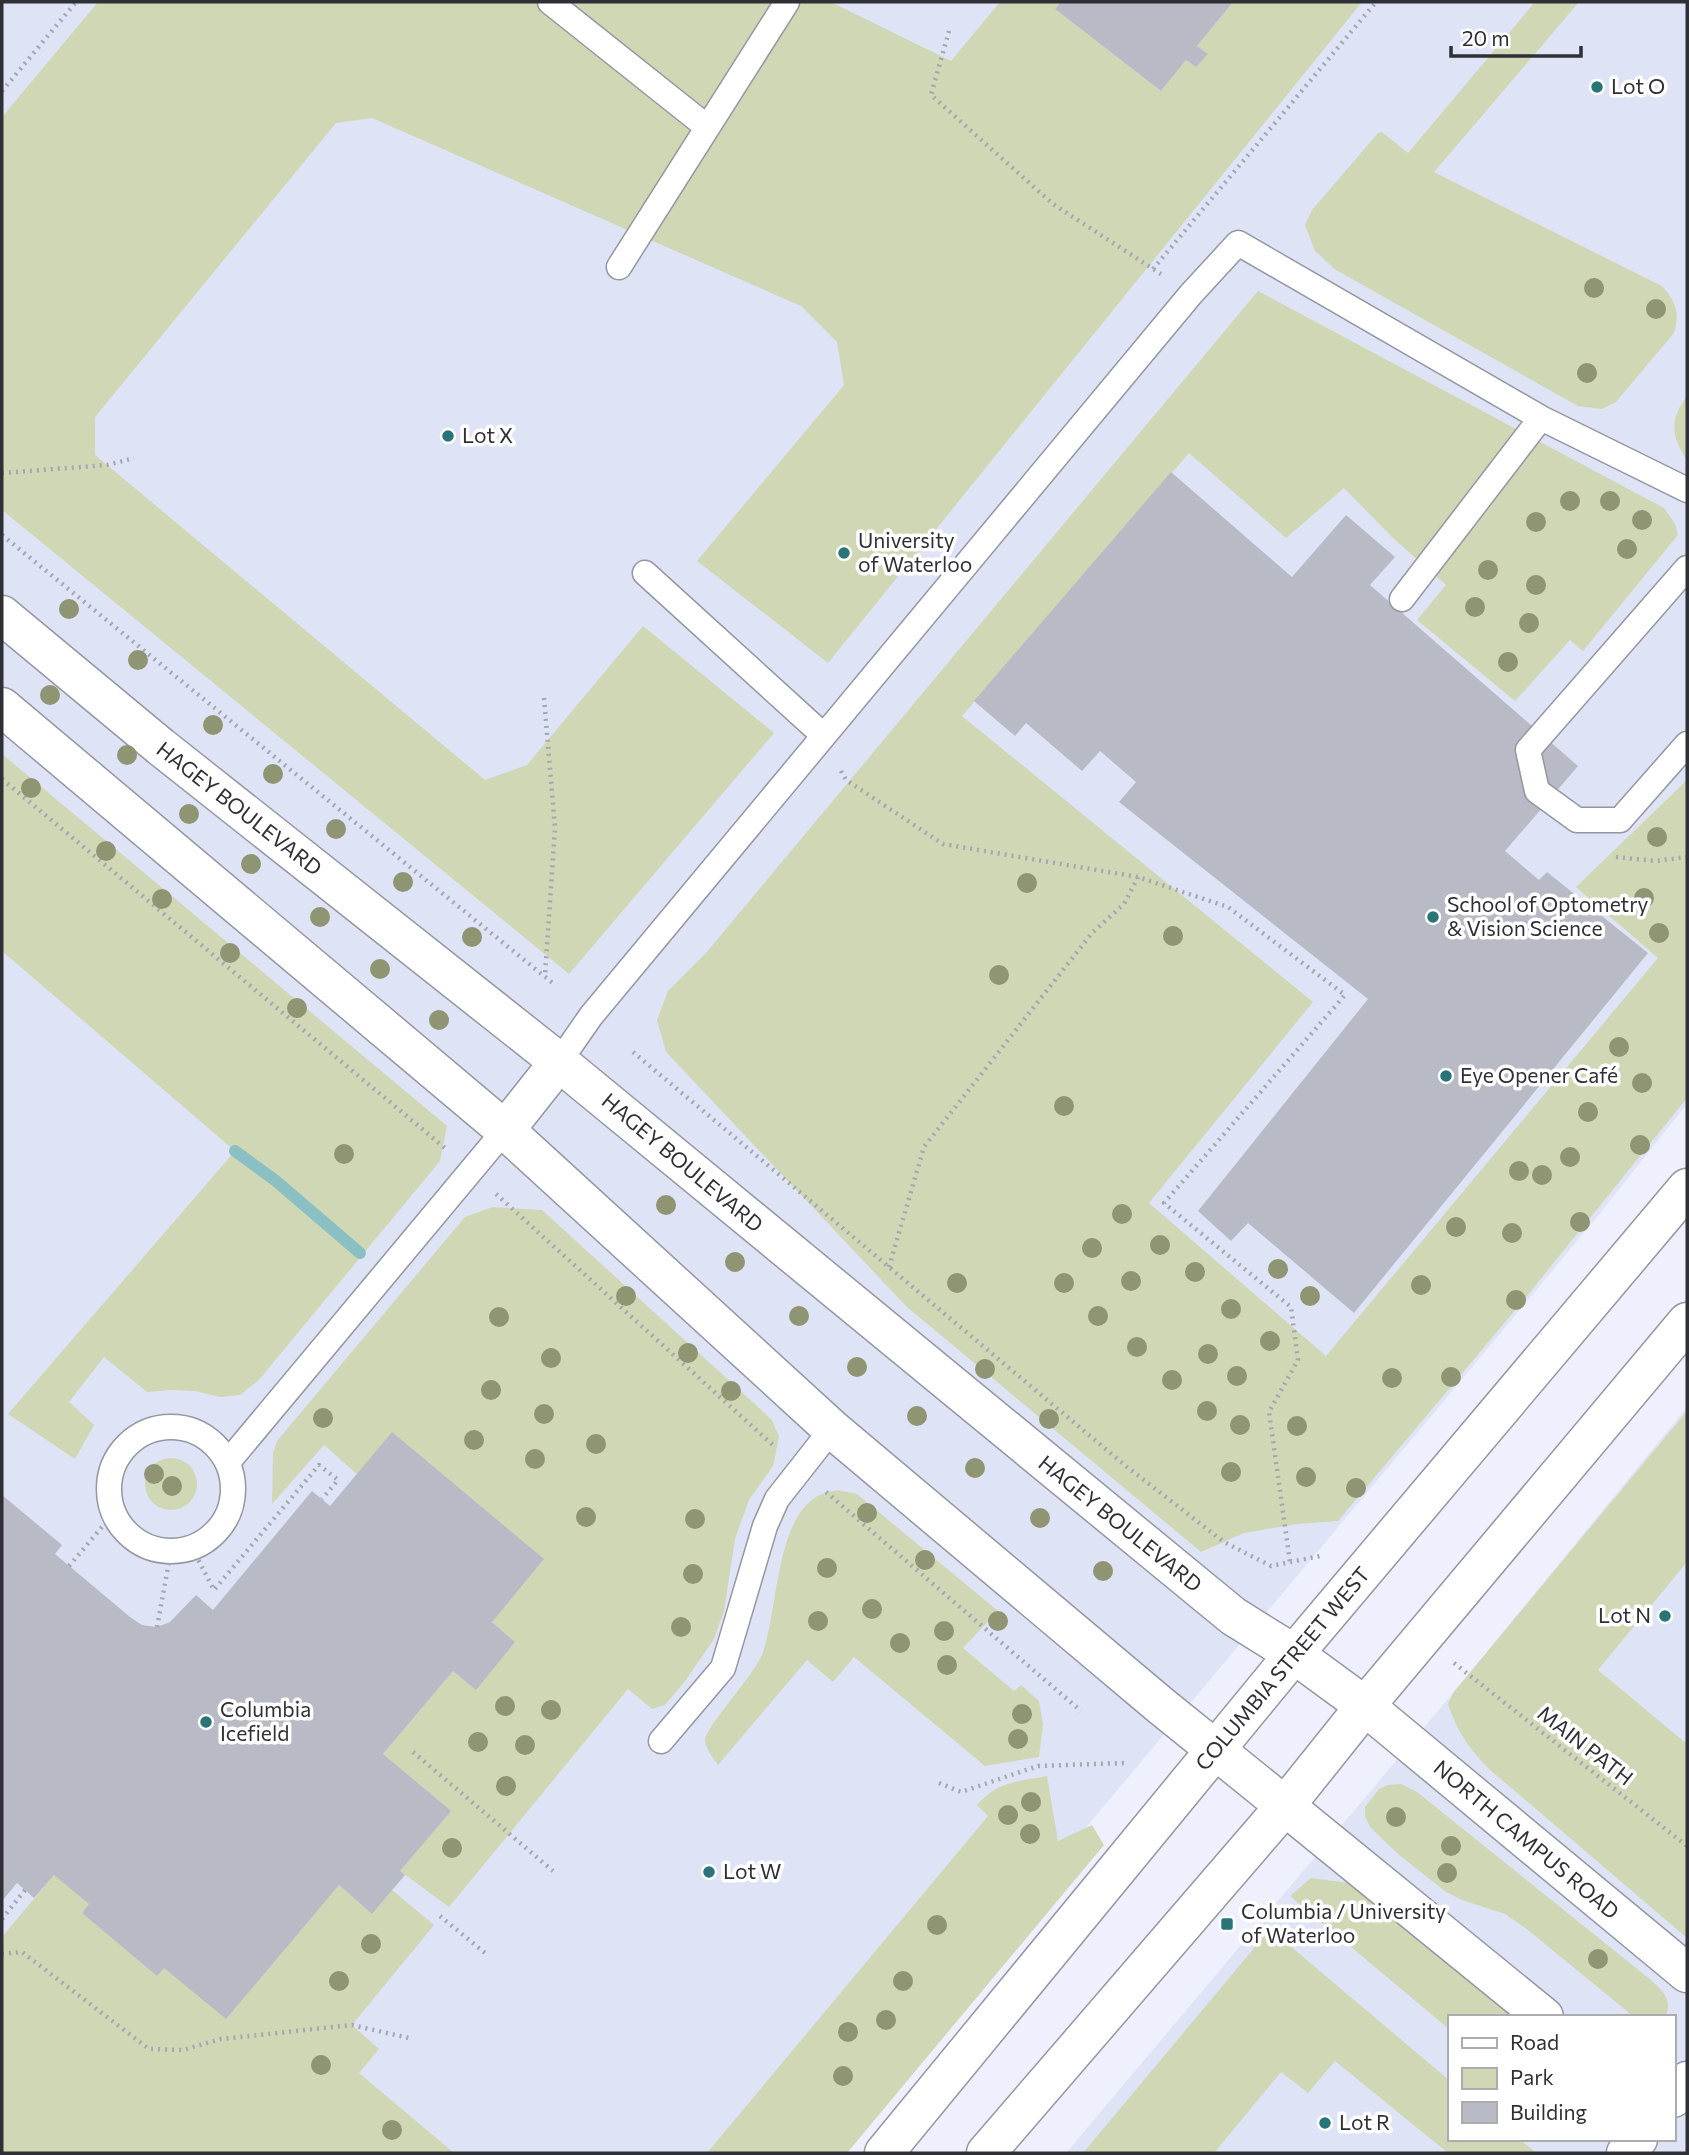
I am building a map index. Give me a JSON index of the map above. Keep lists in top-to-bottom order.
{
  "streets": {
    "street": ["HAGEY BOULEVARD", "COLUMBIA STREET WEST", "NORTH CAMPUS ROAD"],
    "path": ["MAIN PATH"]
  },
  "crossings": [
    ["HAGEY BOULEVARD", "COLUMBIA STREET WEST"],
    ["HAGEY BOULEVARD", "NORTH CAMPUS ROAD"]
  ],
  "places": {
    "other": [
      "Lot O",
      "Lot X",
      "University of Waterloo",
      "School of Optometry & Vision Science",
      "Eye Opener Café",
      "Lot N",
      "Columbia Icefield",
      "Lot W",
      "Lot R"
    ],
    "transit": ["Columbia / University of Waterloo"]
  },
  "legend": ["Road", "Park", "Building"],
  "scale_bar": "20 m"
}
